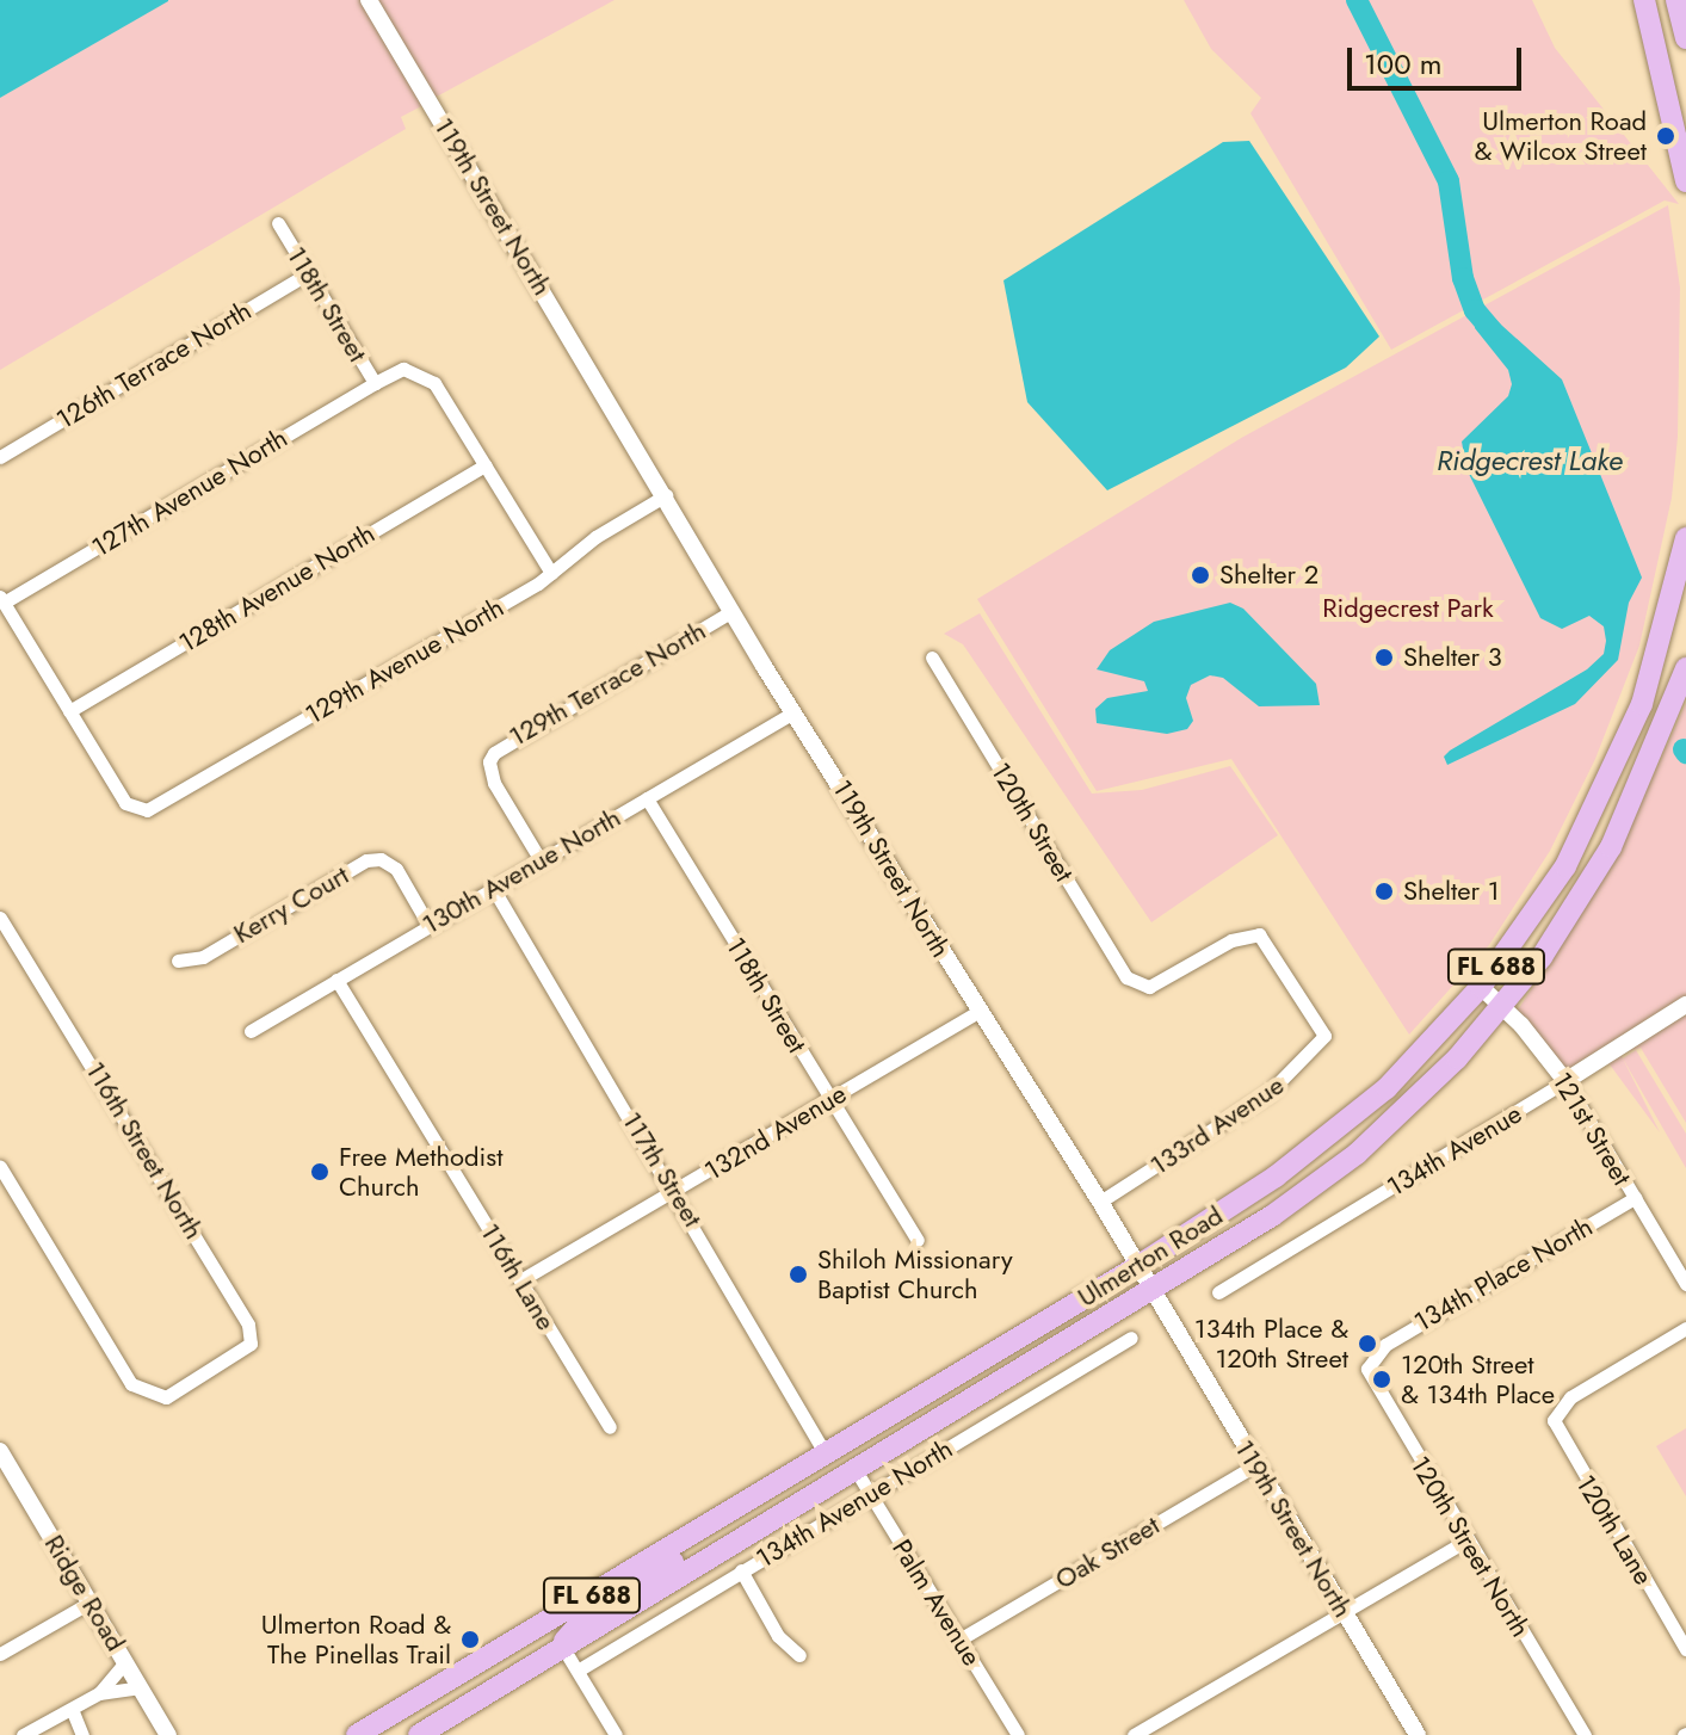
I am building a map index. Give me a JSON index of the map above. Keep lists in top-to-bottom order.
{
  "streets": {
    "main road": ["FL 688", "Ulmerton Road"],
    "street": [
      "119th Street North",
      "118th Street",
      "126th Terrace North",
      "127th Avenue North",
      "128th Avenue North",
      "129th Avenue North",
      "129th Terrace North",
      "120th Street",
      "130th Avenue North",
      "Kerry Court",
      "133rd Avenue",
      "121st Street",
      "132nd Avenue",
      "116th Street North",
      "134th Avenue",
      "117th Street",
      "134th Place North",
      "116th Lane",
      "134th Avenue North",
      "120th Lane",
      "120th Street North",
      "Oak Street",
      "Ridge Road",
      "Palm Avenue"
    ]
  },
  "crossings": [
    ["119th Street North", "129th Avenue North"],
    ["119th Street North", "129th Terrace North"],
    ["119th Street North", "130th Avenue North"],
    ["119th Street North", "133rd Avenue"],
    ["119th Street North", "132nd Avenue"],
    ["119th Street North", "Ulmerton Road"],
    ["119th Street North", "Oak Street"],
    ["118th Street", "126th Terrace North"],
    ["118th Street", "127th Avenue North"],
    ["118th Street", "128th Avenue North"],
    ["118th Street", "129th Avenue North"],
    ["118th Street", "130th Avenue North"],
    ["118th Street", "132nd Avenue"],
    ["128th Avenue North", "129th Avenue North"],
    ["129th Terrace North", "130th Avenue North"],
    ["120th Street", "133rd Avenue"],
    ["130th Avenue North", "Kerry Court"],
    ["130th Avenue North", "117th Street"],
    ["130th Avenue North", "116th Lane"],
    ["121st Street", "134th Avenue"],
    ["121st Street", "Ulmerton Road"],
    ["121st Street", "134th Place North"],
    ["132nd Avenue", "117th Street"],
    ["132nd Avenue", "116th Lane"],
    ["117th Street", "Ulmerton Road"],
    ["Ulmerton Road", "Palm Avenue"],
    ["134th Place North", "120th Street North"],
    ["134th Avenue North", "Palm Avenue"],
    ["Oak Street", "Palm Avenue"]
  ],
  "water": ["Ridgecrest Lake"],
  "parks": ["Ridgecrest Park"],
  "places": [
    "Ulmerton Road & Wilcox Street",
    "Shelter 2",
    "Shelter 3",
    "Shelter 1",
    "Free Methodist Church",
    "Shiloh Missionary Baptist Church",
    "134th Place & 120th Street",
    "120th Street & 134th Place",
    "Ulmerton Road & The Pinellas Trail"
  ],
  "scale_bar": "100 m"
}
